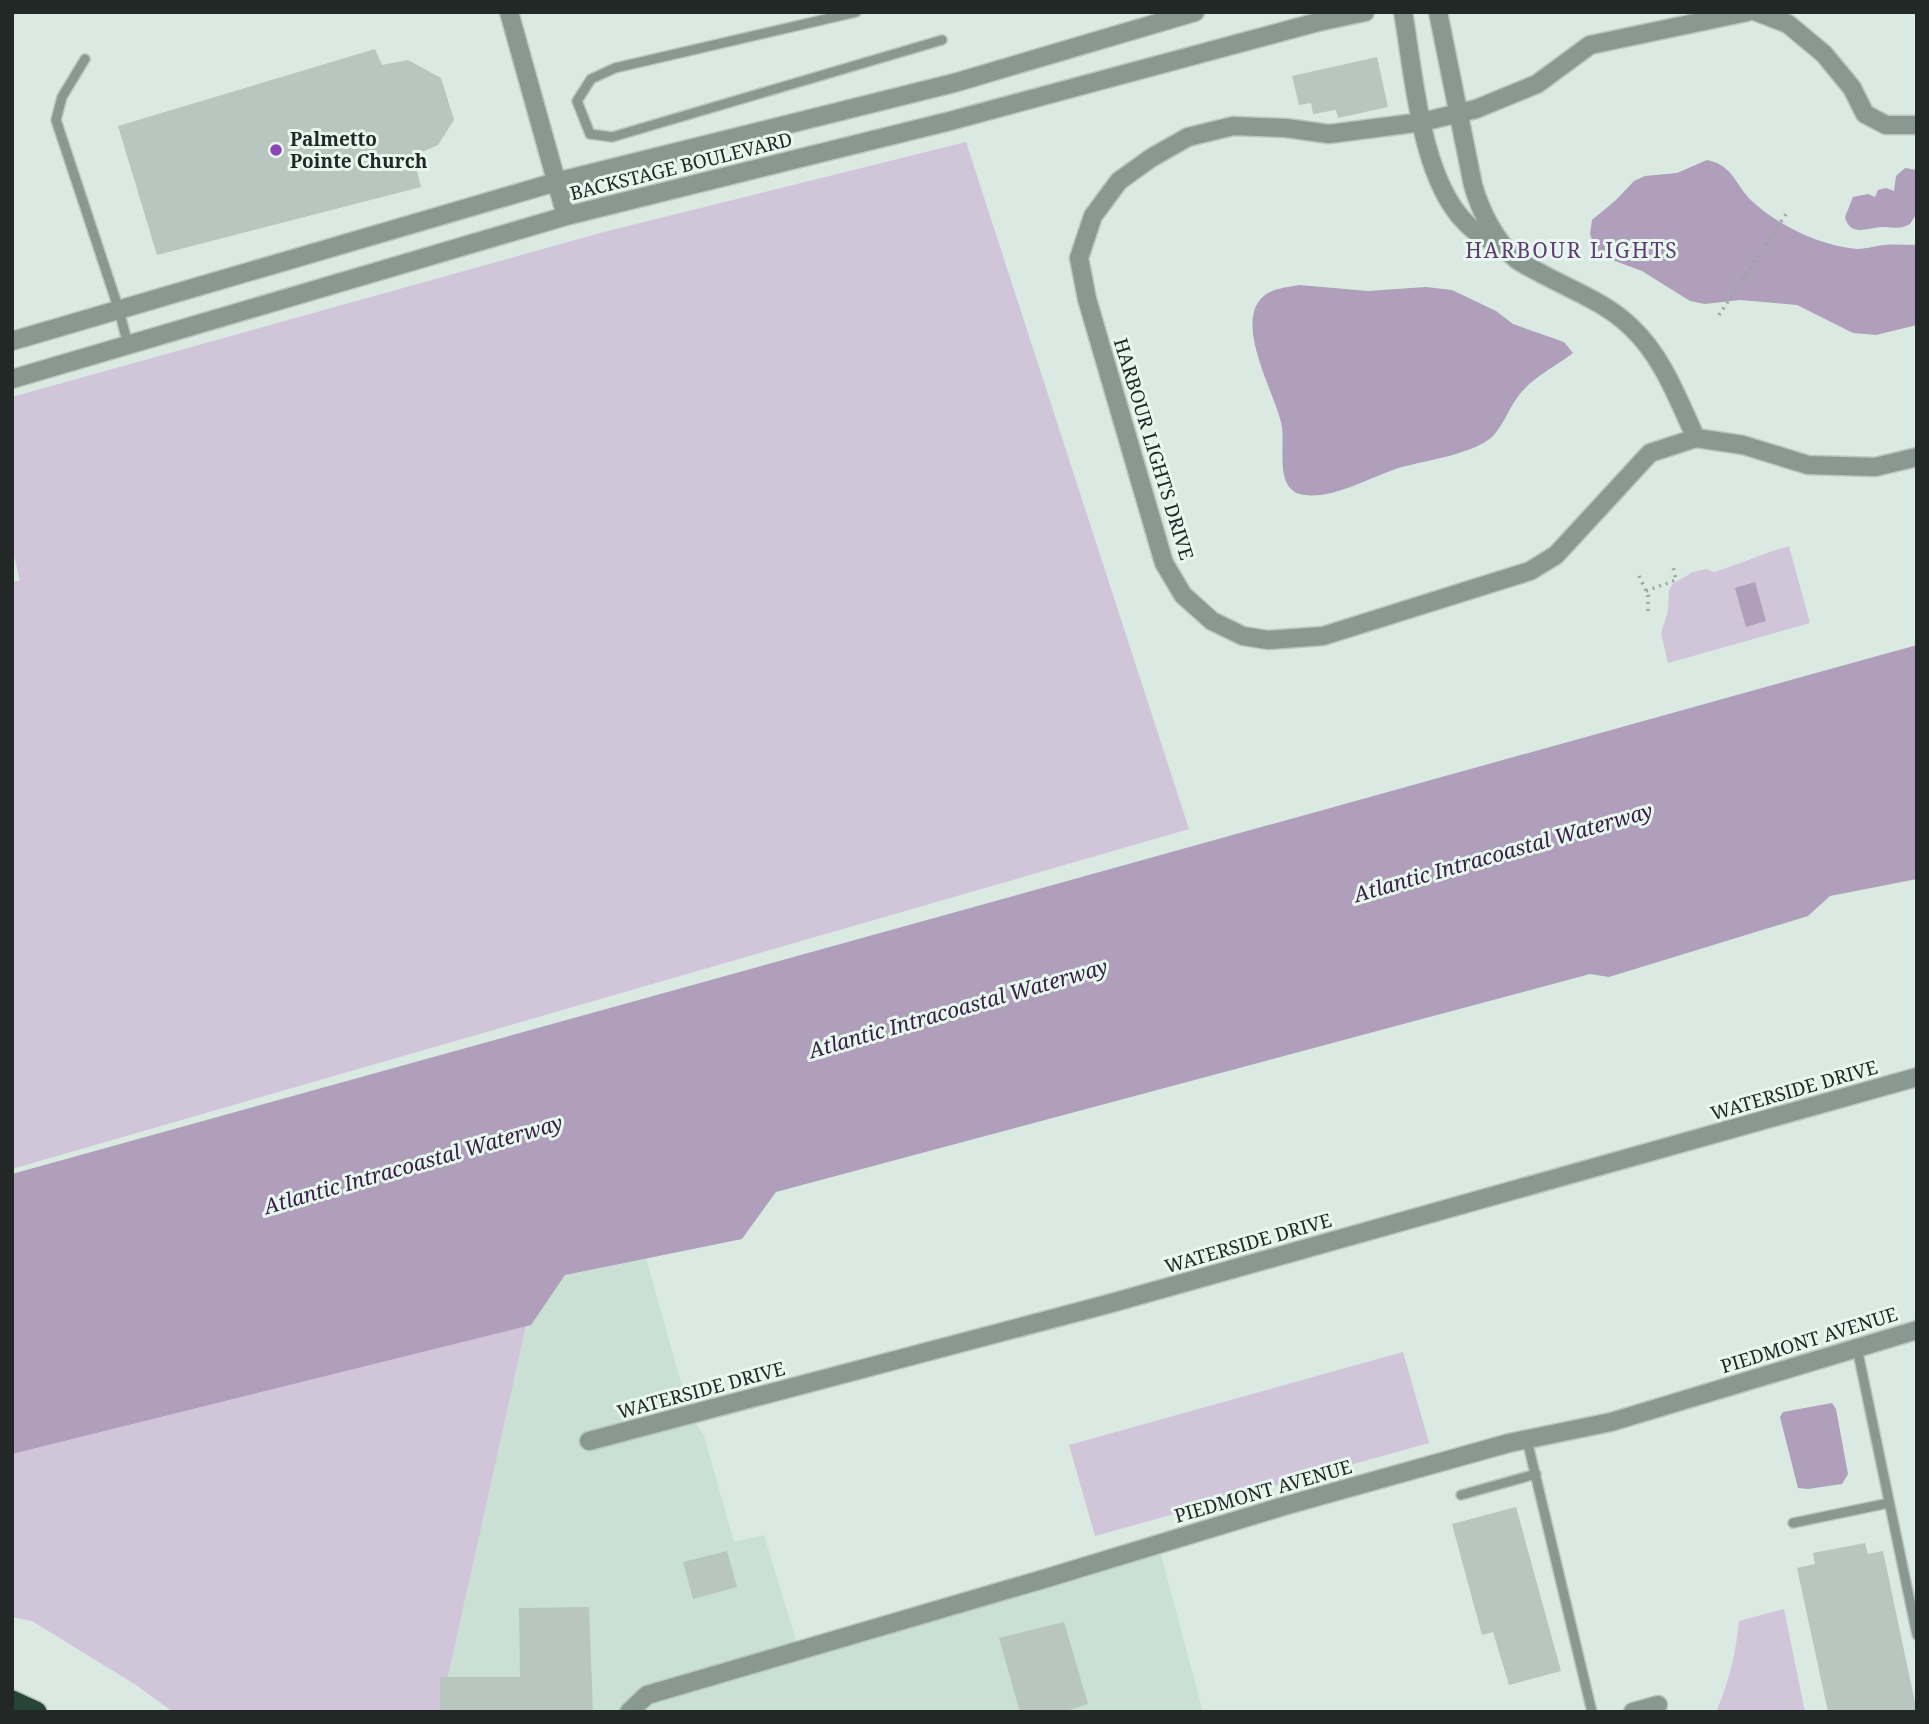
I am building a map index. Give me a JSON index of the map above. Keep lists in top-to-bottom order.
{
  "streets": {
    "street": [
      "BACKSTAGE BOULEVARD",
      "HARBOUR LIGHTS DRIVE",
      "WATERSIDE DRIVE",
      "PIEDMONT AVENUE"
    ]
  },
  "districts": ["HARBOUR LIGHTS"],
  "water": ["Atlantic Intracoastal Waterway"],
  "places": ["Palmetto Pointe Church"]
}
